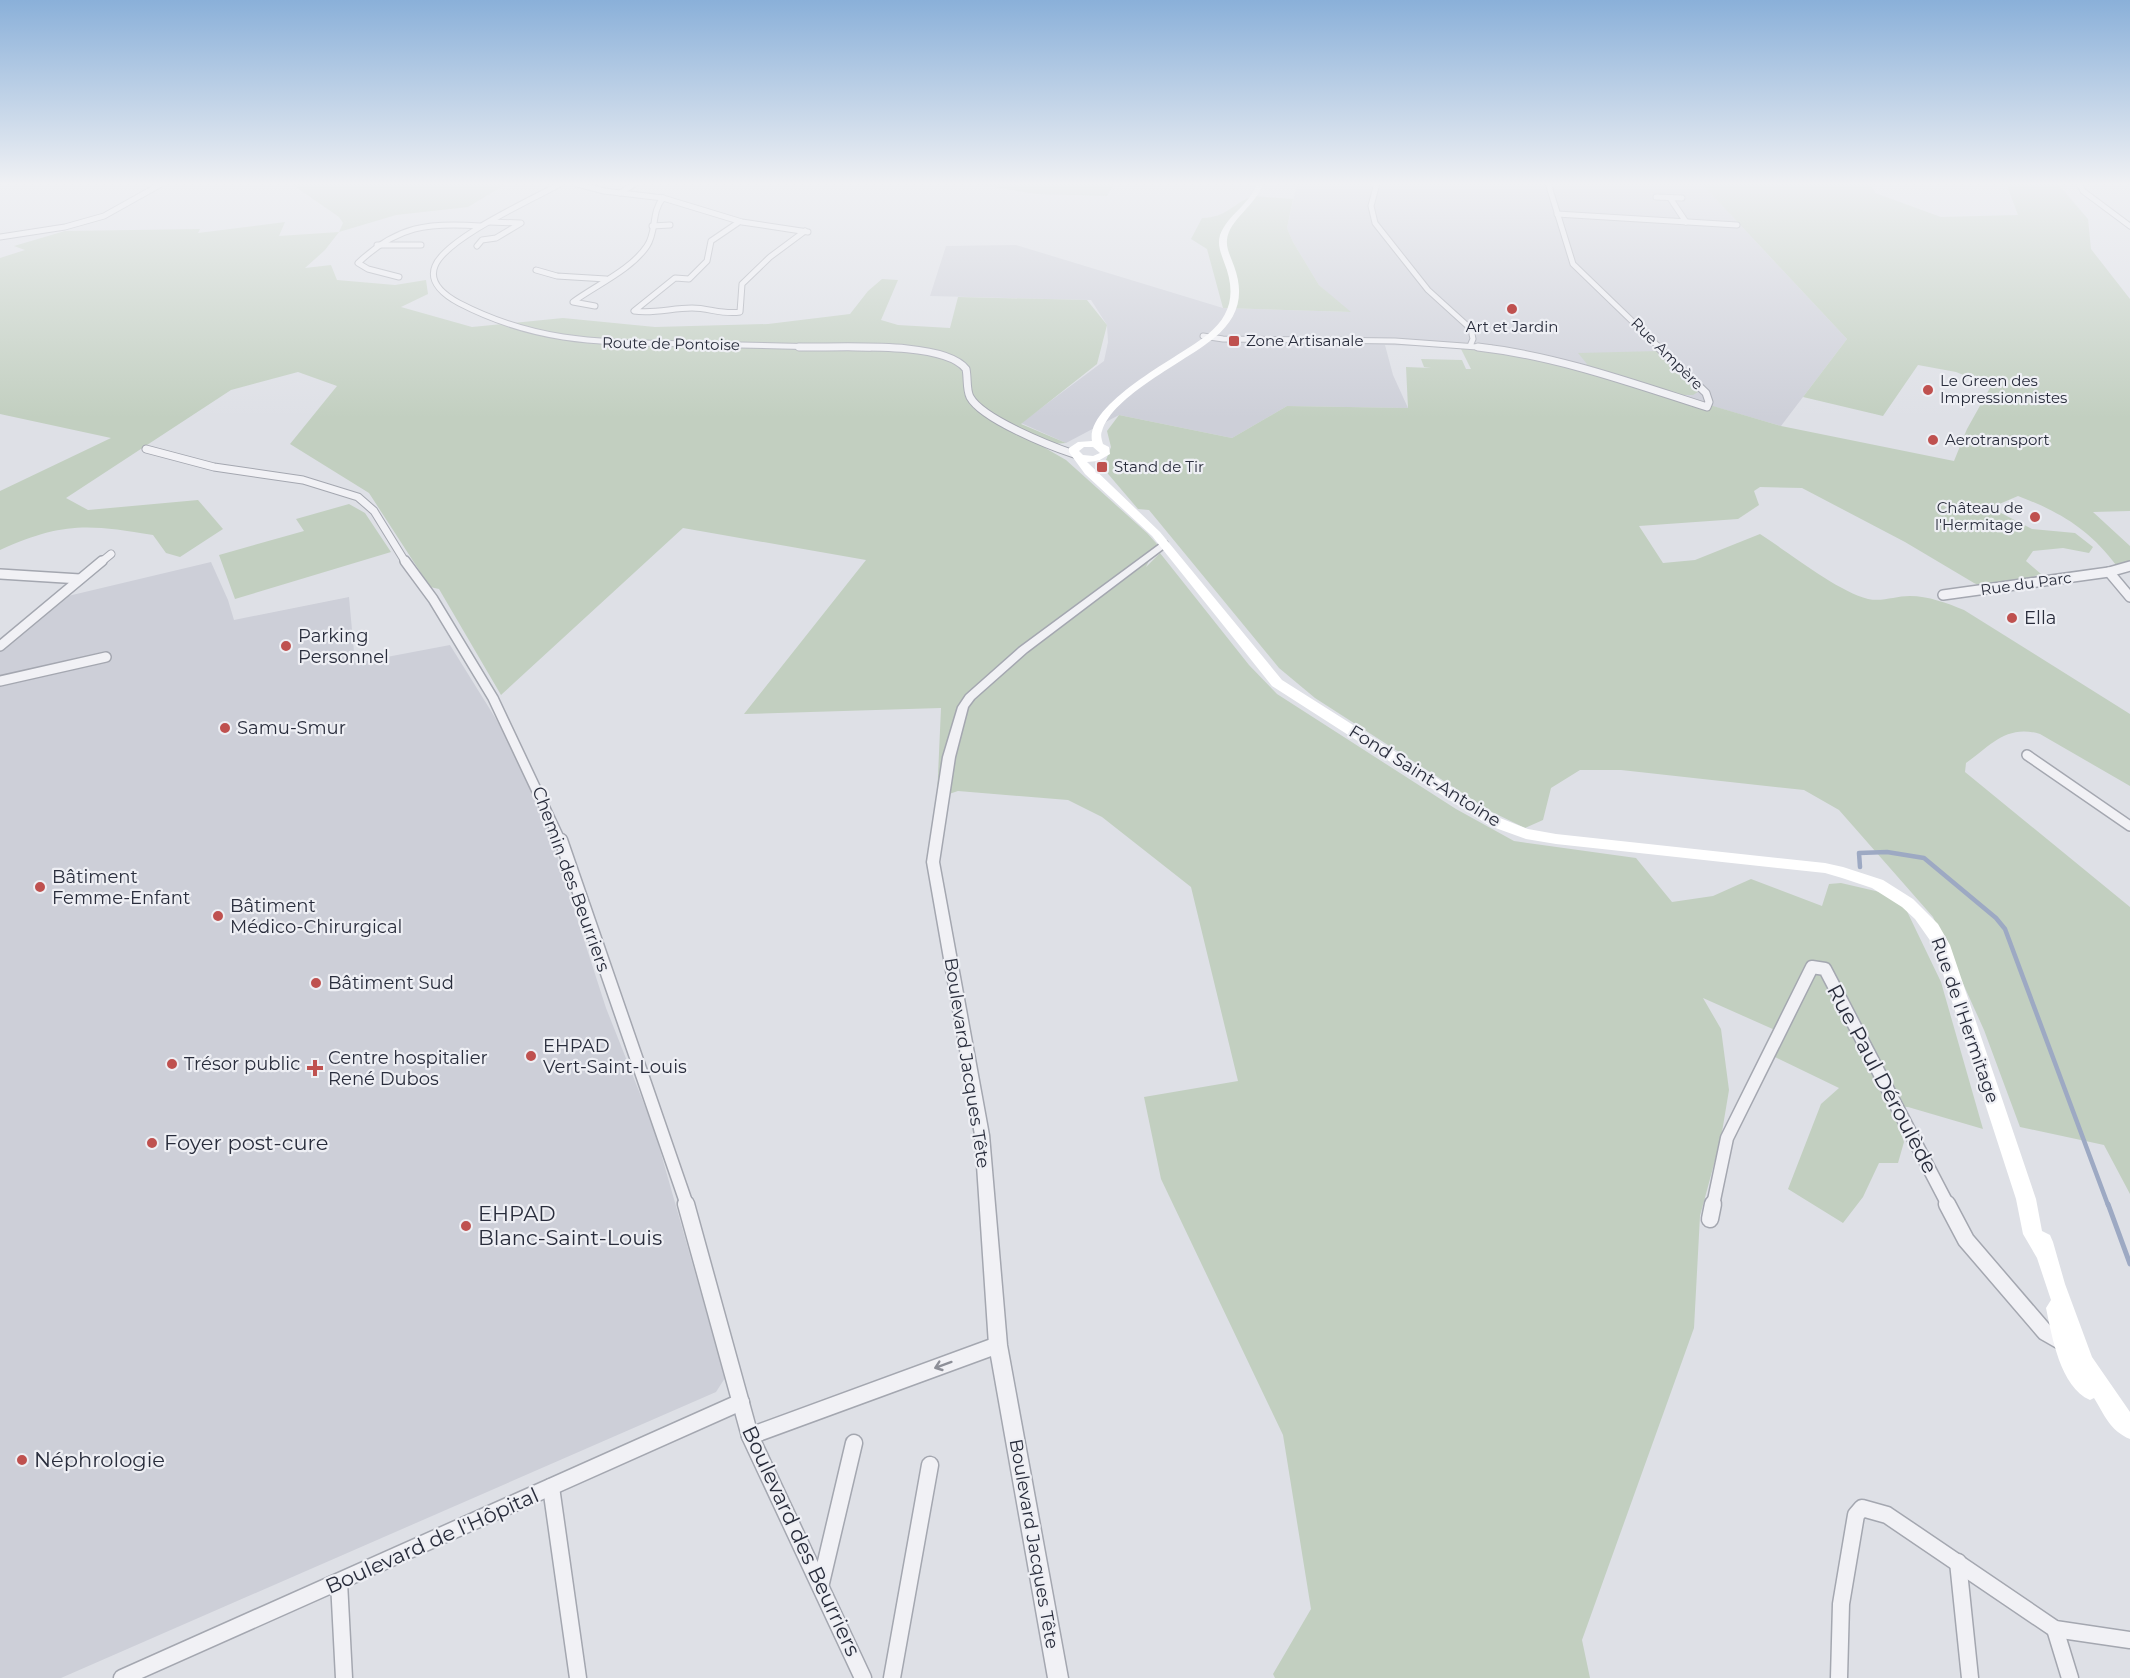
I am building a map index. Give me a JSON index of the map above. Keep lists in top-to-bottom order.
{
  "streets": {
    "main road": ["Fond Saint-Antoine", "Rue de l'Hermitage"],
    "street": [
      "Route de Pontoise",
      "Rue Ampère",
      "Rue du Parc",
      "Chemin des Beurriers",
      "Boulevard Jacques Tête",
      "Rue Paul Déroulède",
      "Boulevard de l'Hôpital",
      "Boulevard des Beurriers"
    ]
  },
  "crossings": [
    ["Fond Saint-Antoine", "Rue de l'Hermitage"],
    ["Fond Saint-Antoine", "Boulevard Jacques Tête"],
    ["Chemin des Beurriers", "Boulevard de l'Hôpital"],
    ["Chemin des Beurriers", "Boulevard des Beurriers"],
    ["Rue de l'Hermitage", "Rue Paul Déroulède"],
    ["Boulevard de l'Hôpital", "Boulevard des Beurriers"]
  ],
  "places": {
    "other": [
      "Art et Jardin",
      "Le Green des Impressionnistes",
      "Aerotransport",
      "Château de l'Hermitage",
      "Ella",
      "Parking Personnel",
      "Samu-Smur",
      "Bâtiment Femme-Enfant",
      "Bâtiment Médico-Chirurgical",
      "Bâtiment Sud",
      "EHPAD Vert-Saint-Louis",
      "Trésor public",
      "Foyer post-cure",
      "EHPAD Blanc-Saint-Louis",
      "Néphrologie"
    ],
    "transit": ["Zone Artisanale", "Stand de Tir"],
    "health": ["Centre hospitalier René Dubos"]
  }
}
